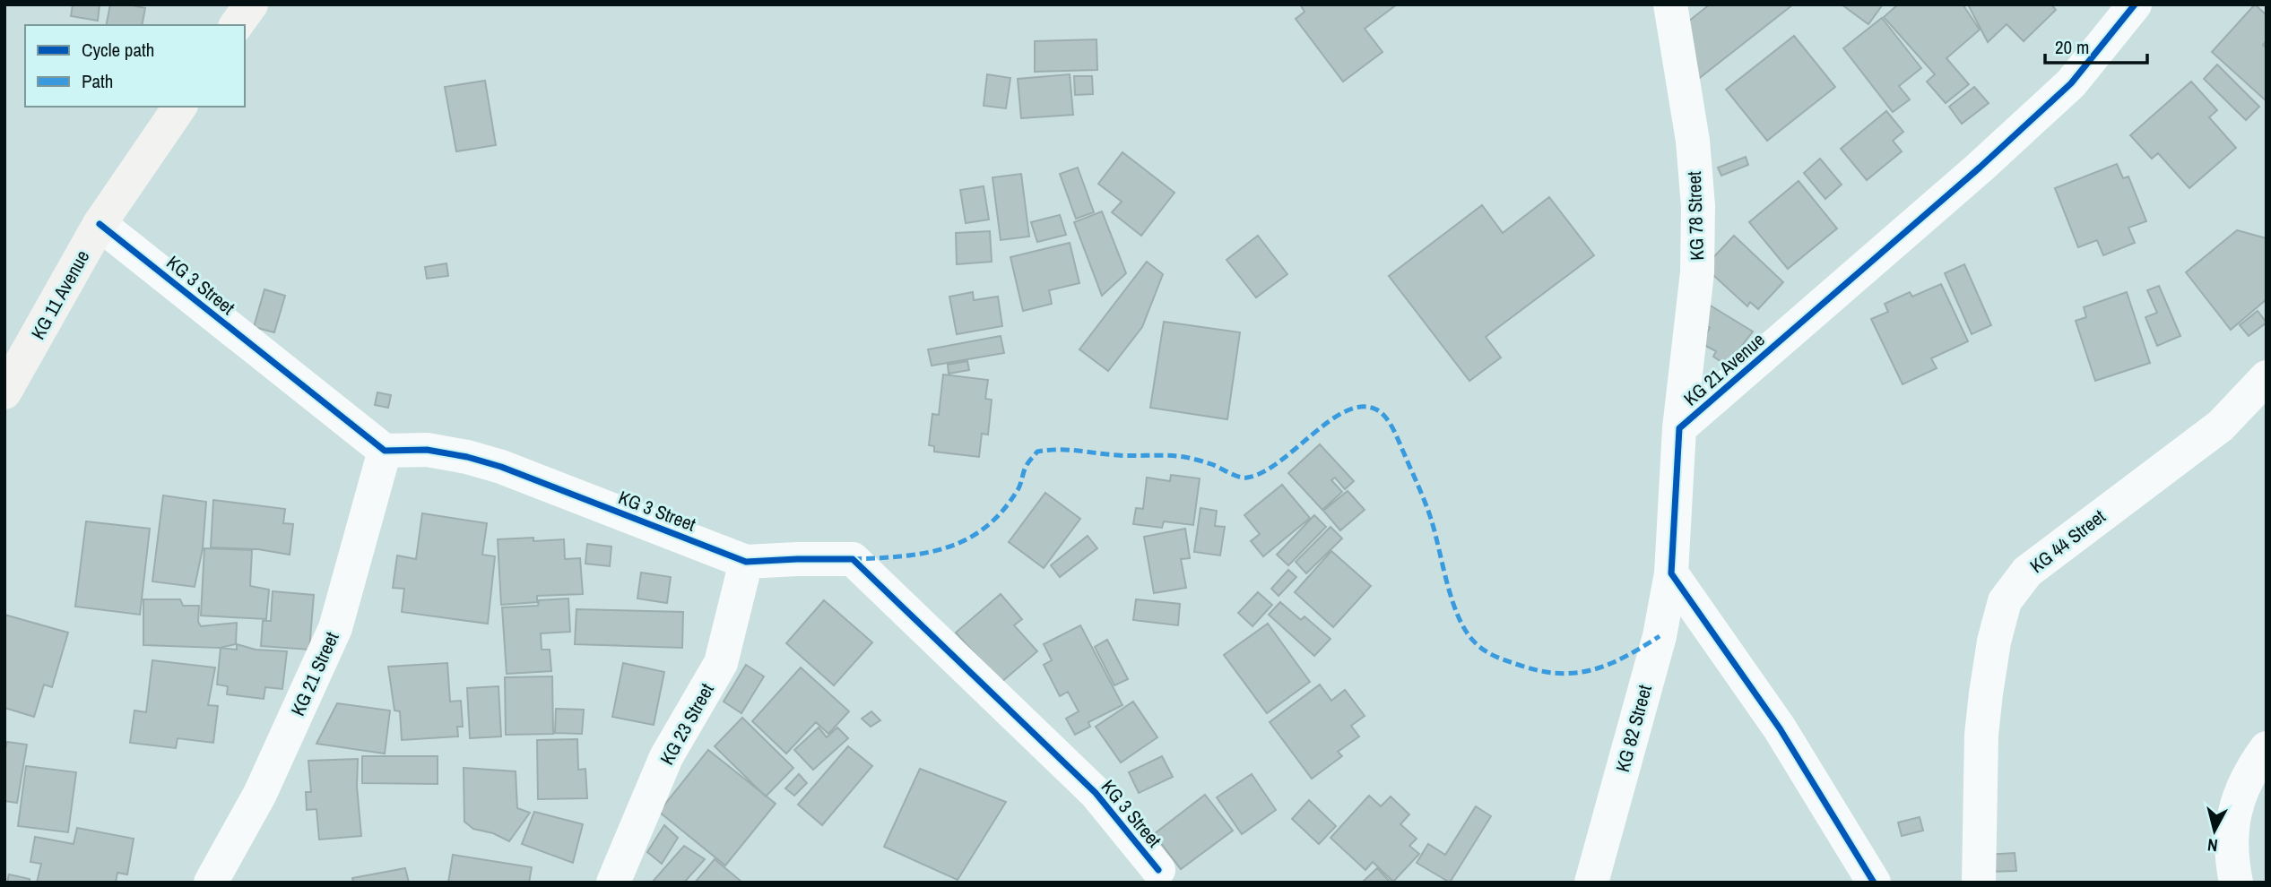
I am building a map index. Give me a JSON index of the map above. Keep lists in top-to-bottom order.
{
  "streets": {
    "main road": ["KG 11 Avenue"],
    "street": [
      "KG 78 Street",
      "KG 3 Street",
      "KG 21 Avenue",
      "KG 44 Street",
      "KG 21 Street",
      "KG 23 Street",
      "KG 82 Street"
    ]
  },
  "crossings": [
    ["KG 78 Street", "KG 21 Avenue"],
    ["KG 3 Street", "KG 11 Avenue"],
    ["KG 3 Street", "KG 21 Street"],
    ["KG 3 Street", "KG 23 Street"],
    ["KG 21 Avenue", "KG 82 Street"]
  ],
  "legend": ["Cycle path", "Path"],
  "scale_bar": "20 m",
  "north": "bottom"
}
